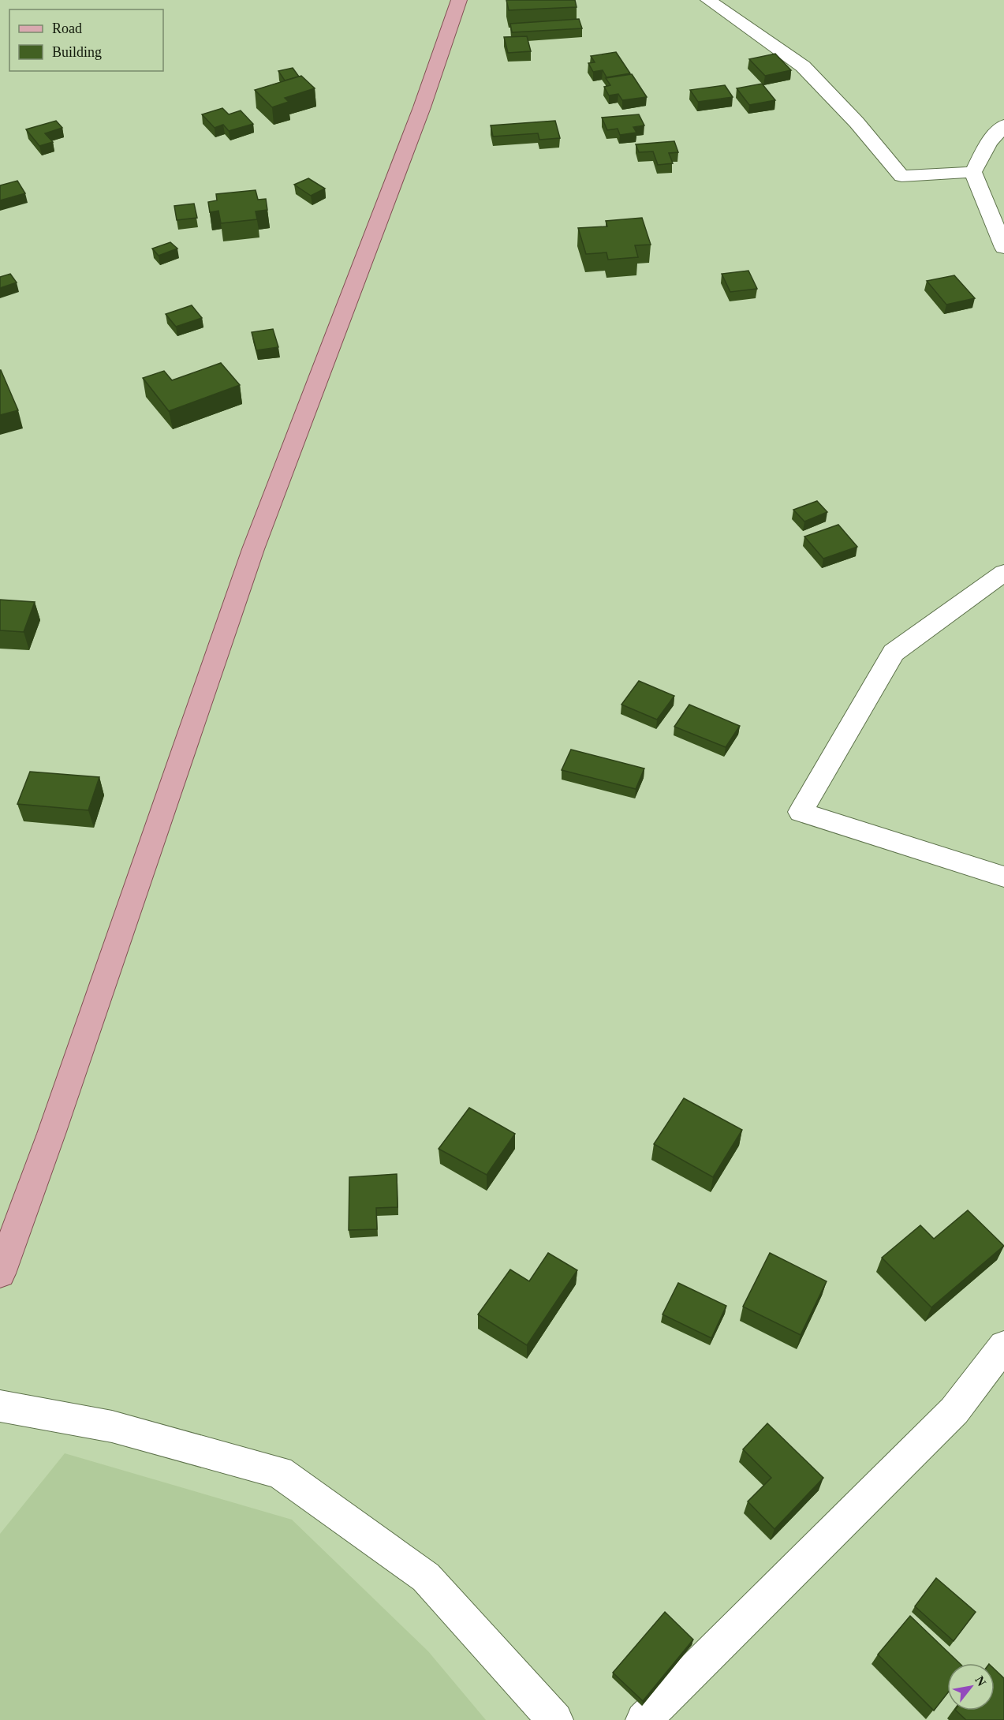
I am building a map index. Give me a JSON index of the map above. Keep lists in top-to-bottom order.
{
  "legend": ["Road", "Building"],
  "north": "top right"
}
